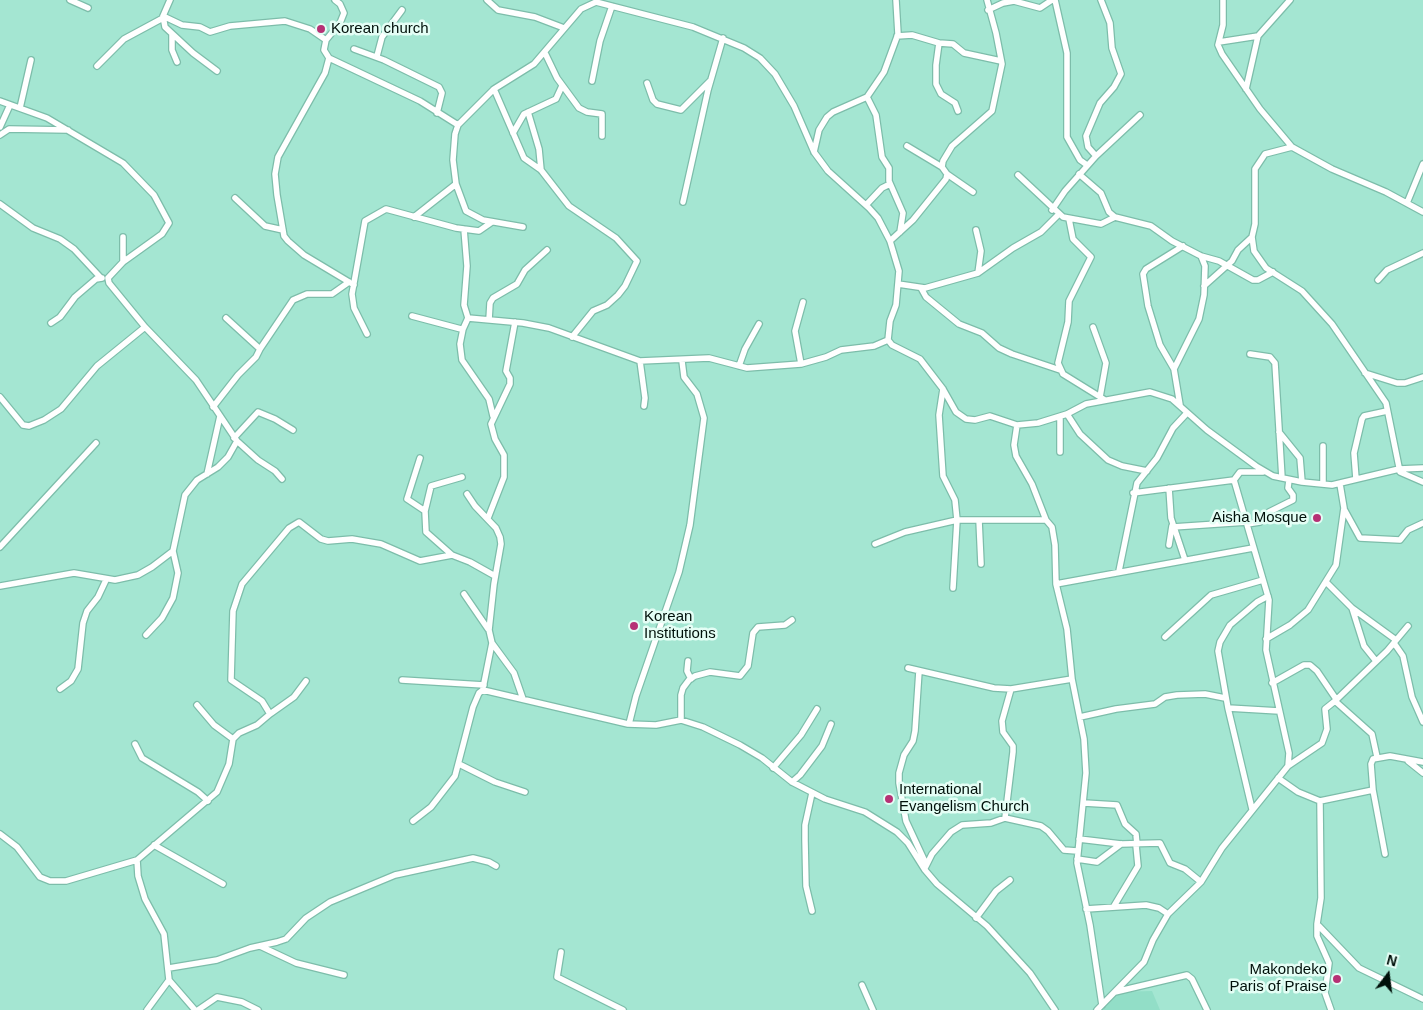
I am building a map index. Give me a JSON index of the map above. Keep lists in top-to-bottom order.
{
  "places": [
    "Korean church",
    "Aisha Mosque",
    "Korean Institutions",
    "International Evangelism Church",
    "Makondeko Paris of Praise"
  ],
  "north": "top"
}
